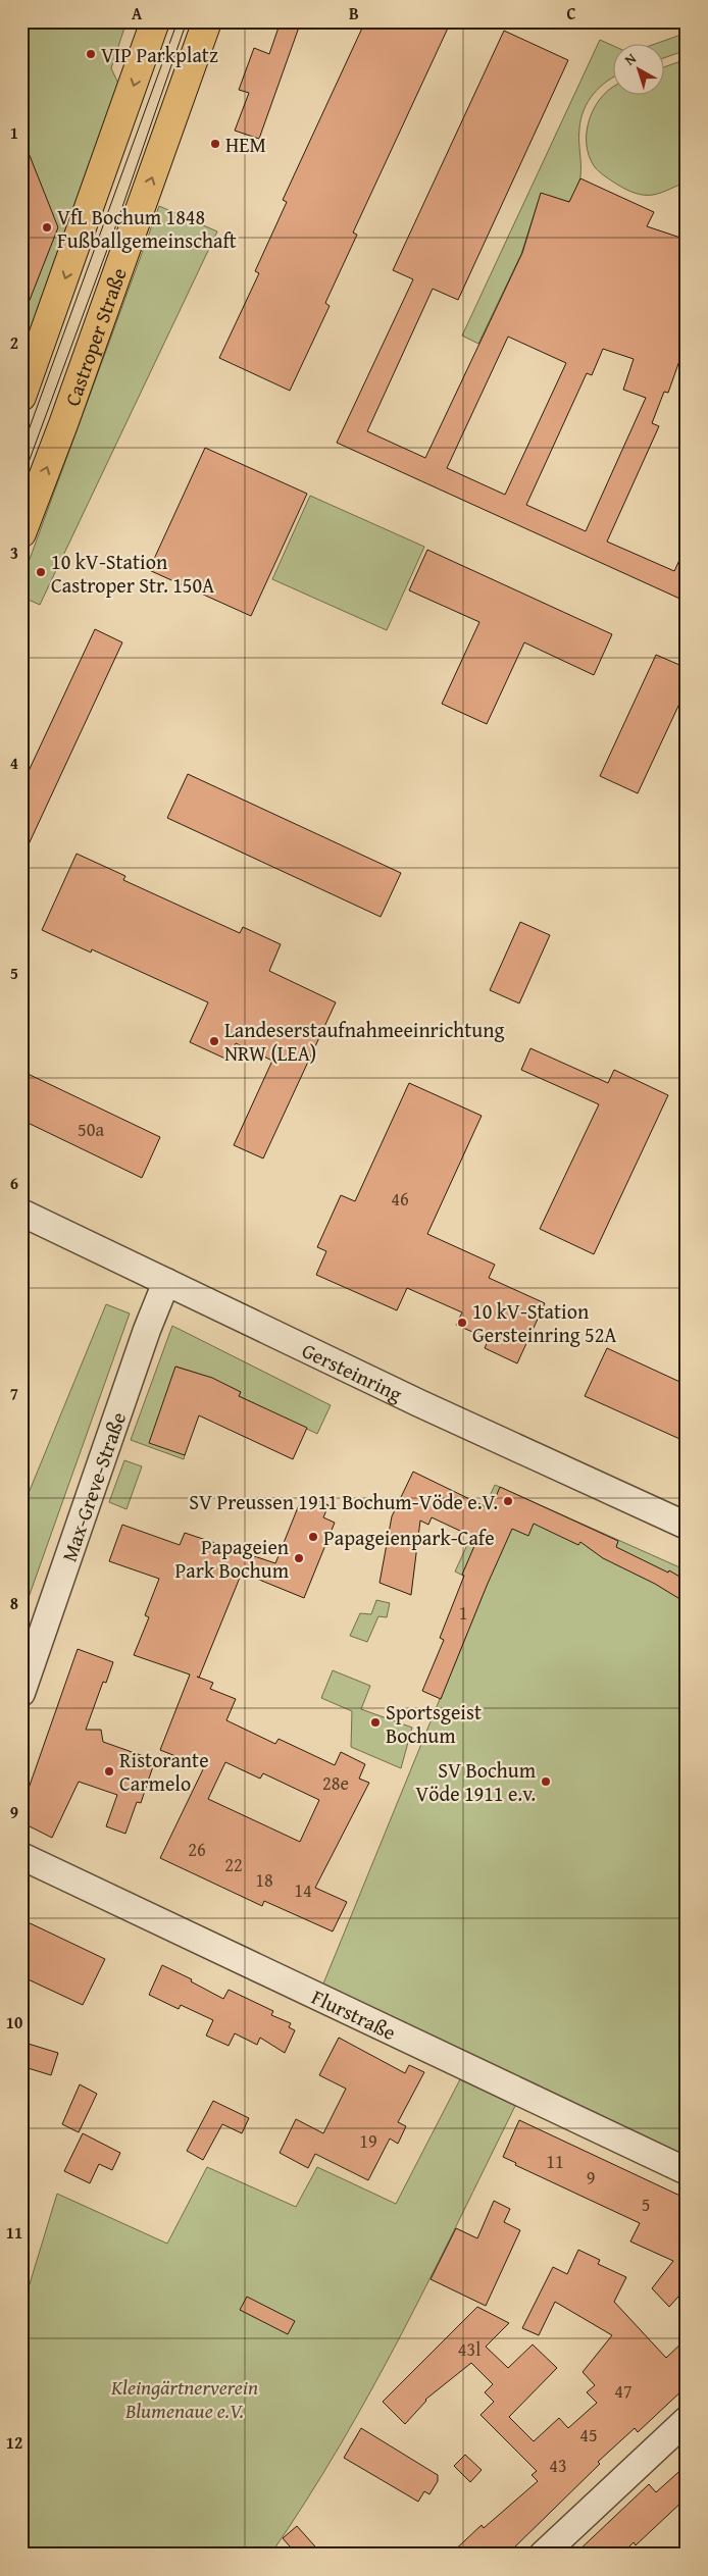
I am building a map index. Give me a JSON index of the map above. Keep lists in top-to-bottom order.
{
  "streets": {
    "main road": ["Castroper Straße"],
    "street": ["Gersteinring", "Max-Greve-Straße", "Flurstraße"]
  },
  "crossings": [
    ["Gersteinring", "Max-Greve-Straße"]
  ],
  "parks": ["Kleingärtnerverein Blumenaue e.V."],
  "places": [
    "VIP Parkplatz",
    "HEM",
    "VfL Bochum 1848 Fußballgemeinschaft",
    "10 kV-Station Castroper Str. 150A",
    "Landeserstaufnahmeeinrichtung NRW (LEA)",
    "10 kV-Station Gersteinring 52A",
    "SV Preussen 1911 Bochum-Vöde e.V.",
    "Papageienpark-Cafe",
    "Papageien Park Bochum",
    "Sportsgeist Bochum",
    "Ristorante Carmelo",
    "SV Bochum Vöde 1911 e.v."
  ],
  "house_numbers": [
    "50a",
    "46",
    "1",
    "28e",
    "26",
    "22",
    "18",
    "14",
    "19",
    "11",
    "9",
    "5",
    "43l",
    "47",
    "45",
    "43"
  ],
  "north": "top left",
  "grid": {
    "columns": ["A", "B", "C"],
    "rows": [
      "1",
      "2",
      "3",
      "4",
      "5",
      "6",
      "7",
      "8",
      "9",
      "10",
      "11",
      "12"
    ]
  }
}
